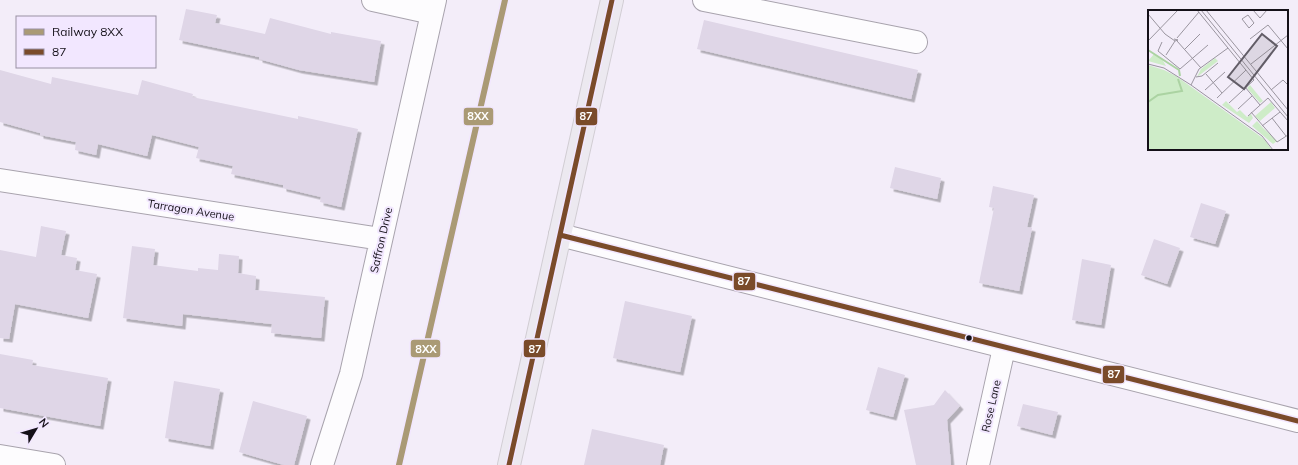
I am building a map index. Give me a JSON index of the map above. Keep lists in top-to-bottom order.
{
  "streets": {
    "street": ["Tarragon Avenue", "Saffron Drive", "Rose Lane"]
  },
  "crossings": [
    ["Tarragon Avenue", "Saffron Drive"]
  ],
  "lines": ["rail line 8XX", "transit line 87"],
  "legend": ["Railway 8XX", "87"],
  "north": "top right"
}
